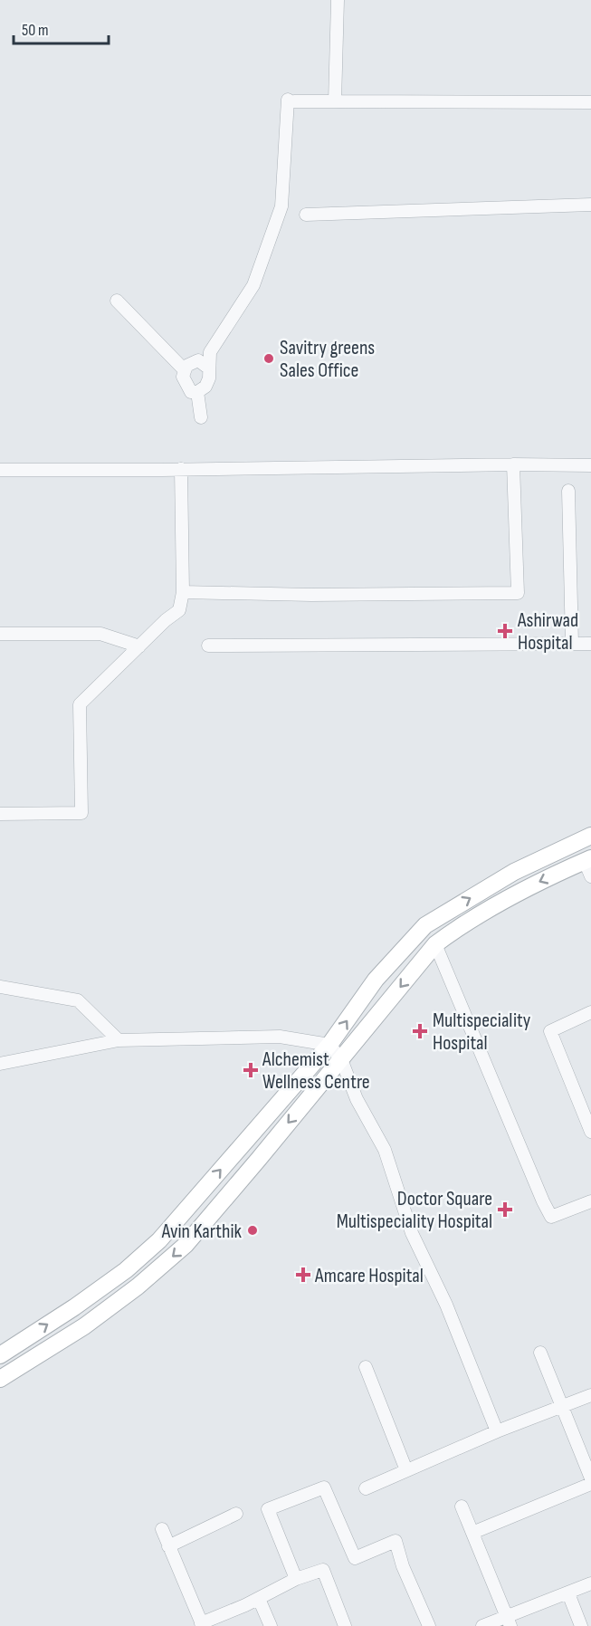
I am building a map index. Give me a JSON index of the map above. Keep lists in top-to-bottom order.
{
  "places": {
    "other": ["Savitry greens Sales Office", "Avin Karthik"],
    "health": [
      "Ashirwad Hospital",
      "Multispeciality Hospital",
      "Alchemist Wellness Centre",
      "Doctor Square Multispeciality Hospital",
      "Amcare Hospital"
    ]
  },
  "scale_bar": "50 m"
}
